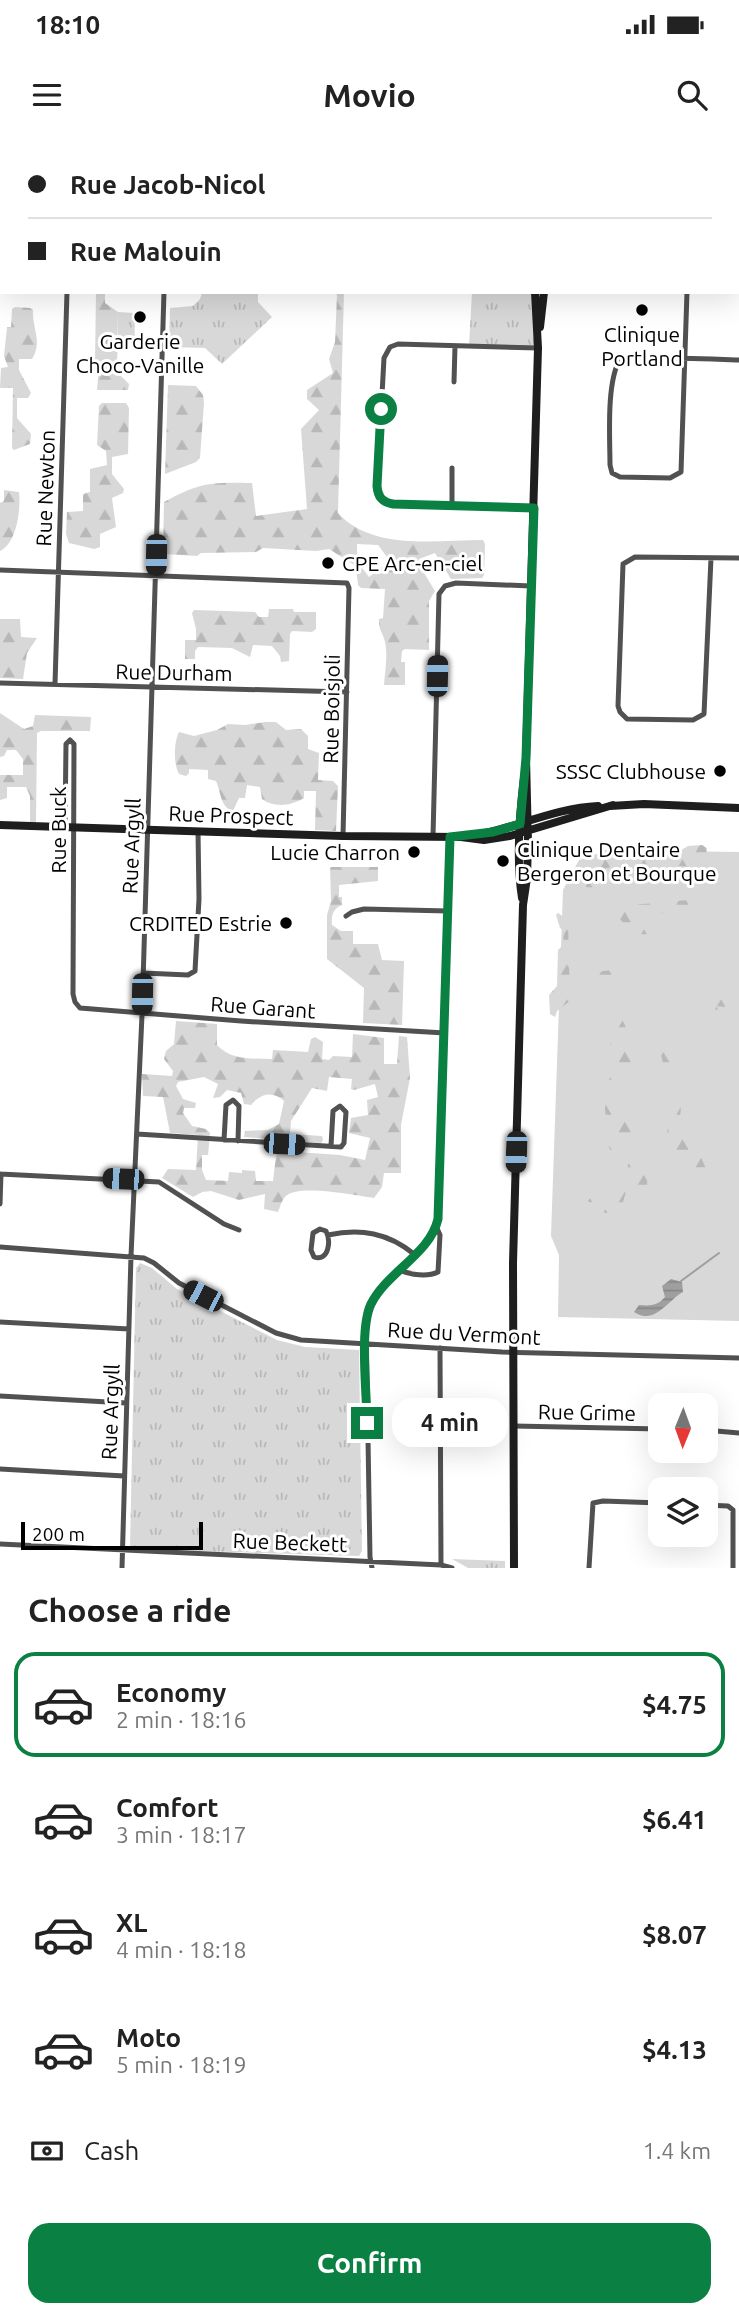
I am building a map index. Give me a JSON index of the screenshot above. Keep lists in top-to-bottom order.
{
  "streets": {
    "street": [
      "Rue Newton",
      "Rue Durham",
      "Rue Boisjoli",
      "Rue Prospect",
      "Rue Buck",
      "Rue Argyll",
      "Rue Garant",
      "Rue du Vermont",
      "Rue Grime",
      "Rue Beckett"
    ]
  },
  "crossings": [
    ["Rue Newton", "Rue Durham"],
    ["Rue Durham", "Rue Boisjoli"],
    ["Rue Durham", "Rue Argyll"],
    ["Rue Boisjoli", "Rue Prospect"],
    ["Rue Boisjoli", "Rue Argyll"],
    ["Rue Prospect", "Rue Buck"],
    ["Rue Prospect", "Rue Argyll"],
    ["Rue Buck", "Rue Garant"],
    ["Rue Argyll", "Rue Garant"],
    ["Rue Argyll", "Rue du Vermont"],
    ["Rue Argyll", "Rue Beckett"]
  ],
  "places": [
    "Clinique Portland",
    "Garderie Choco-Vanille",
    "CPE Arc-en-ciel",
    "SSSC Clubhouse",
    "Lucie Charron",
    "Clinique Dentaire Bergeron et Bourque",
    "CRDITED Estrie"
  ],
  "scale_bar": "200 m",
  "north": "bottom",
  "page": {
    "status": "18:10",
    "header": "Movio",
    "banner": ["Rue Jacob-Nicol", "Rue Malouin"],
    "bubble": "4 min",
    "scale": "200 m",
    "heading": "Choose a ride",
    "list": [
      {
        "name": "Economy",
        "note": "2 min · 18:16",
        "value": "$4.75"
      },
      {
        "name": "Comfort",
        "note": "3 min · 18:17",
        "value": "$6.41"
      },
      {
        "name": "XL",
        "note": "4 min · 18:18",
        "value": "$8.07"
      },
      {
        "name": "Moto",
        "note": "5 min · 18:19",
        "value": "$4.13"
      }
    ],
    "pay": ["Cash", "1.4 km"],
    "buttons": "Confirm"
  }
}
